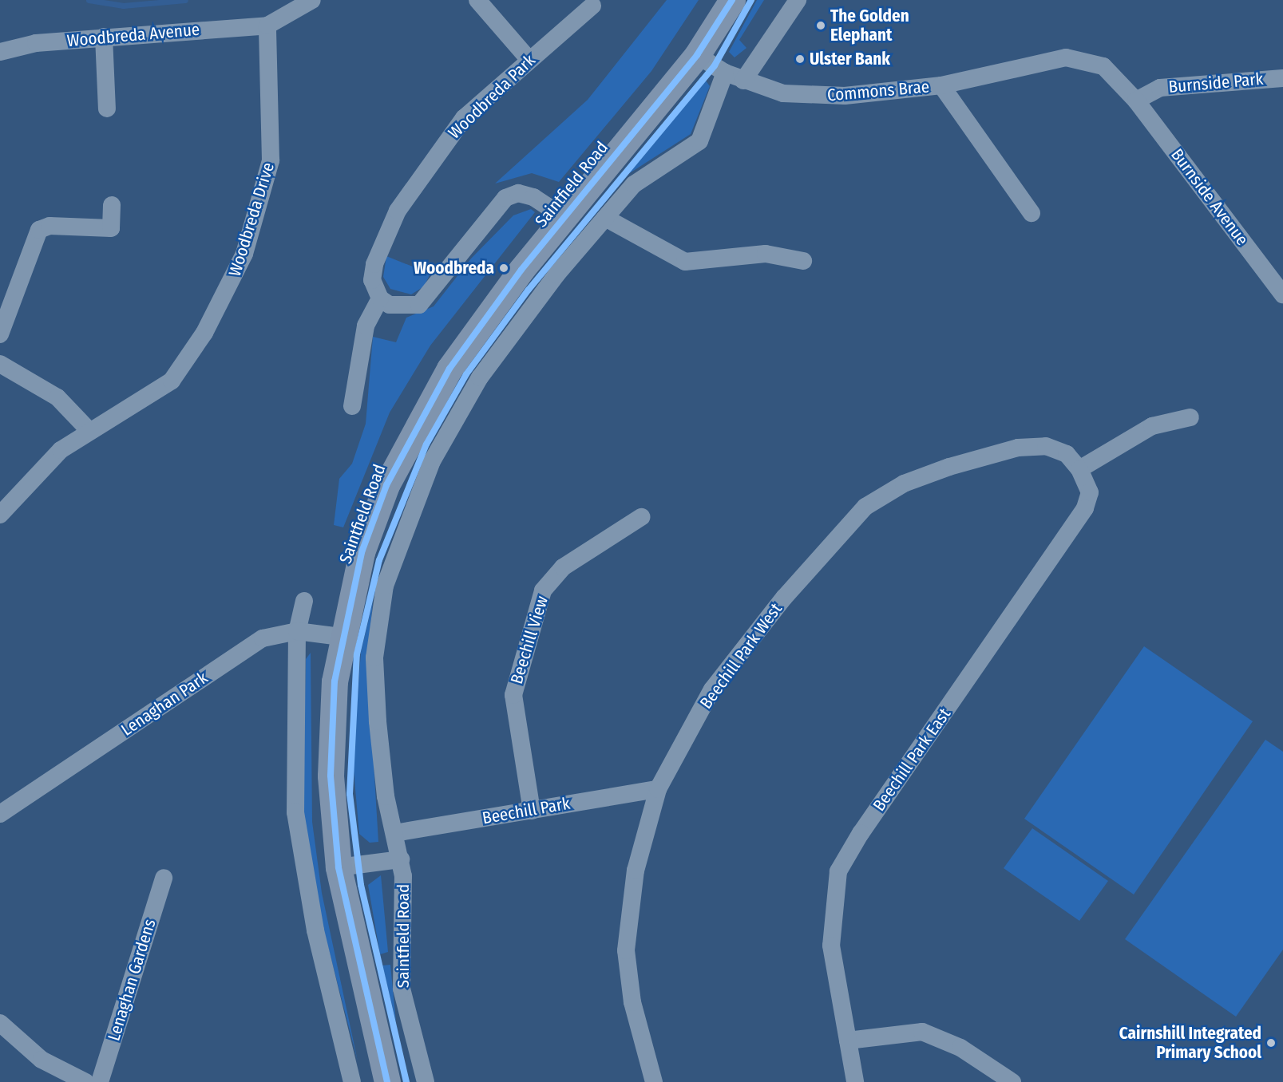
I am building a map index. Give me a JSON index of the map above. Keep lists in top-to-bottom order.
{
  "streets": {
    "highway": ["Saintfield Road"],
    "street": [
      "Woodbreda Avenue",
      "Burnside Park",
      "Commons Brae",
      "Woodbreda Park",
      "Burnside Avenue",
      "Woodbreda Drive",
      "Beechill View",
      "Beechill Park West",
      "Lenaghan Park",
      "Beechill Park East",
      "Beechill Park",
      "Lenaghan Gardens"
    ]
  },
  "crossings": [
    ["Woodbreda Avenue", "Woodbreda Drive"],
    ["Burnside Park", "Burnside Avenue"],
    ["Commons Brae", "Saintfield Road"],
    ["Saintfield Road", "Lenaghan Park"],
    ["Saintfield Road", "Beechill Park"],
    ["Beechill View", "Beechill Park"],
    ["Beechill Park West", "Beechill Park East"],
    ["Beechill Park West", "Beechill Park"]
  ],
  "places": [
    "The Golden Elephant",
    "Ulster Bank",
    "Woodbreda",
    "Cairnshill Integrated Primary School"
  ]
}
